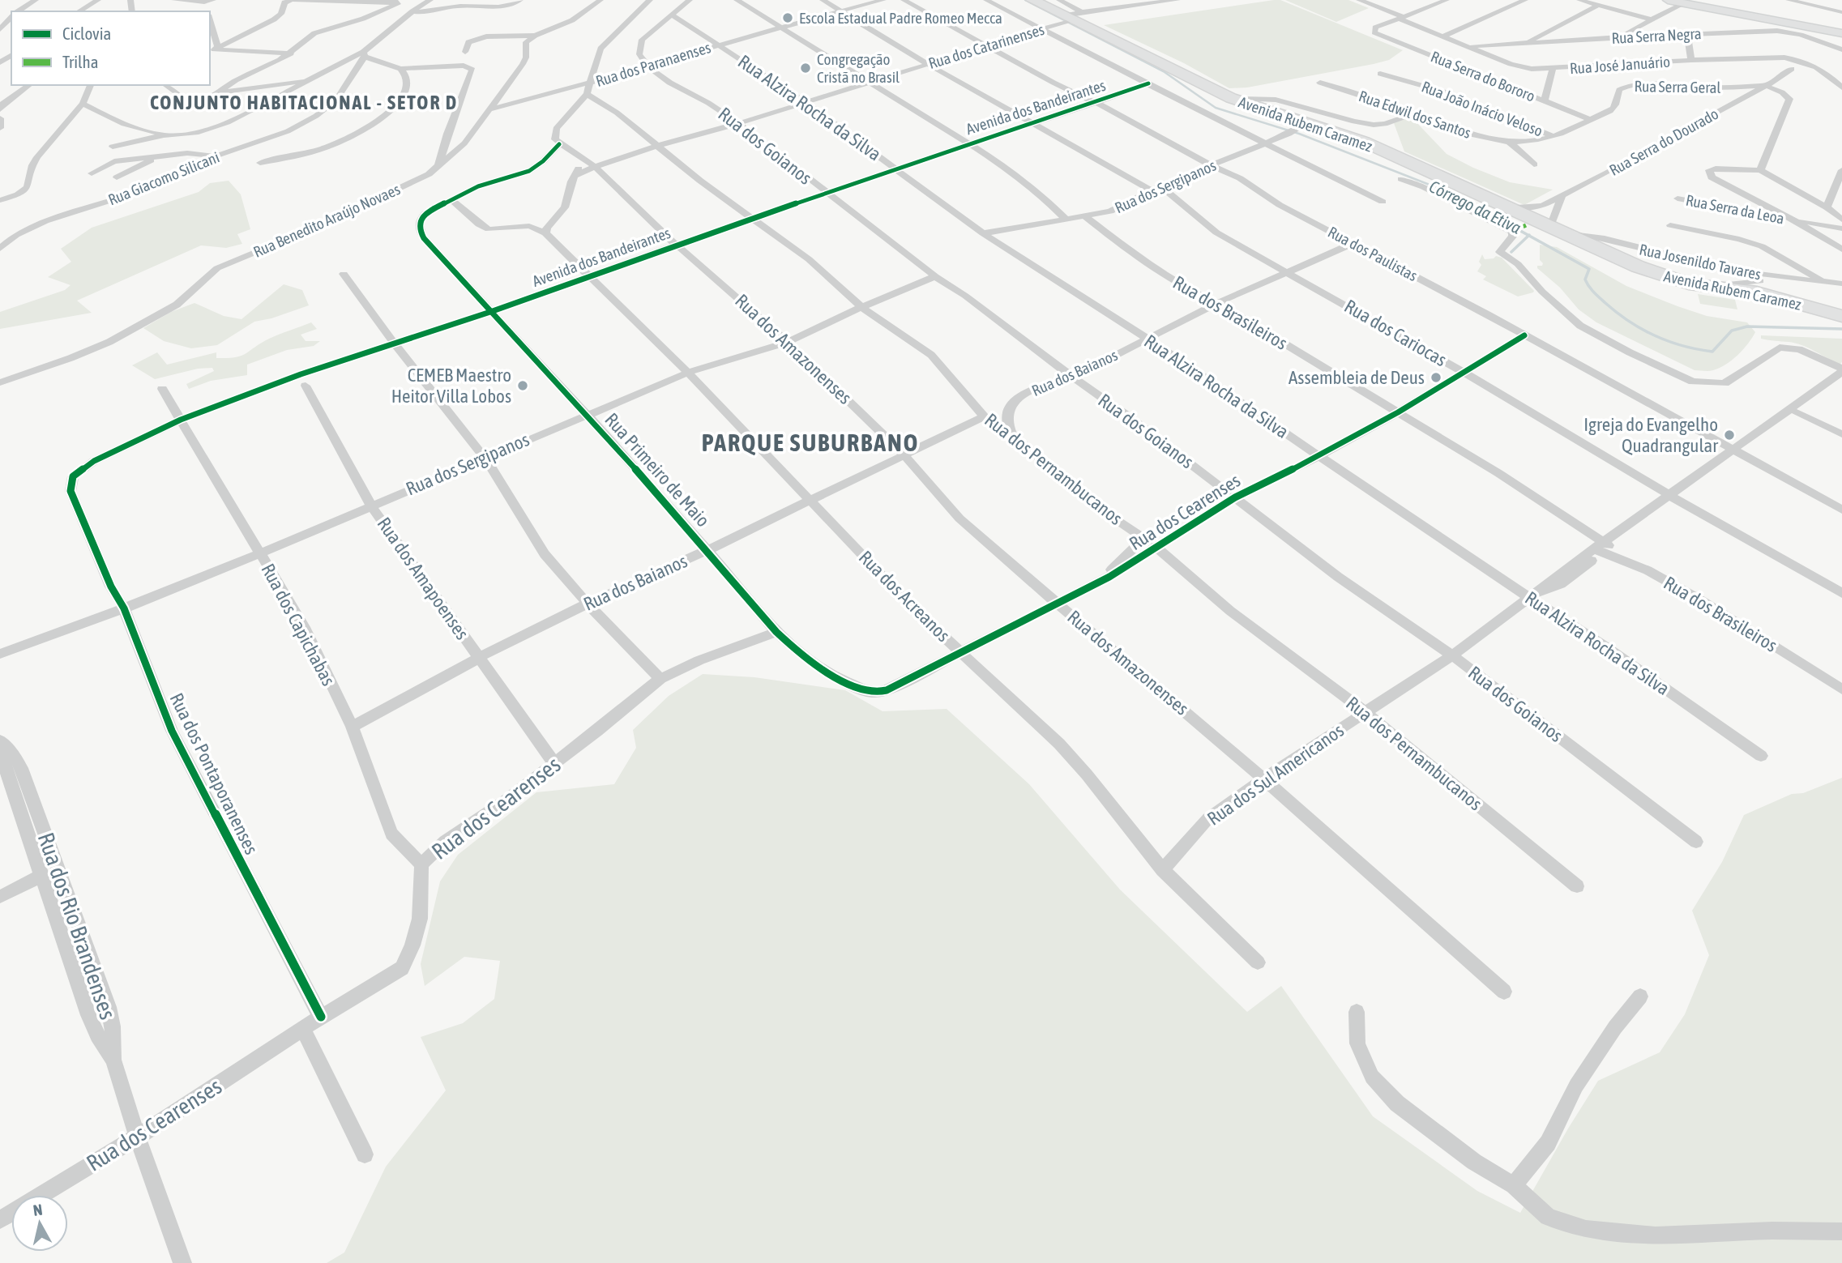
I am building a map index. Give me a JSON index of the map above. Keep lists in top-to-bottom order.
{
  "streets": {
    "highway": ["Avenida Rubem Caramez"],
    "street": [
      "Rua Serra Negra",
      "Rua dos Catarinenses",
      "Rua dos Paranaenses",
      "Rua José Januário",
      "Rua Serra do Bororo",
      "Rua Serra Geral",
      "Avenida dos Bandeirantes",
      "Rua Alzira Rocha da Silva",
      "Rua João Inácio Veloso",
      "Rua Edwil dos Santos",
      "Rua Serra do Dourado",
      "Rua dos Goianos",
      "Rua Giacomo Silicani",
      "Rua dos Sergipanos",
      "Rua Serra da Leoa",
      "Rua Benedito Araújo Novaes",
      "Rua dos Paulistas",
      "Rua Josenildo Tavares",
      "Rua dos Brasileiros",
      "Rua dos Cariocas",
      "Rua dos Amazonenses",
      "Rua dos Baianos",
      "Rua dos Pernambucanos",
      "Rua Primeiro de Maio",
      "Rua dos Cearenses",
      "Rua dos Amapoenses",
      "Rua dos Acreanos",
      "Rua dos Capichabas",
      "Rua dos Pontaporanenses",
      "Rua dos Sul Americanos",
      "Rua dos Rio Brandenses"
    ]
  },
  "crossings": [
    ["Rua Serra Negra", "Rua José Januário"],
    ["Rua dos Catarinenses", "Rua Alzira Rocha da Silva"],
    ["Rua dos Catarinenses", "Avenida Rubem Caramez"],
    ["Rua dos Catarinenses", "Rua dos Goianos"],
    ["Rua dos Catarinenses", "Rua dos Paulistas"],
    ["Rua dos Catarinenses", "Rua dos Cariocas"],
    ["Rua dos Catarinenses", "Rua dos Amazonenses"],
    ["Rua dos Catarinenses", "Rua dos Pernambucanos"],
    ["Rua dos Paranaenses", "Rua Alzira Rocha da Silva"],
    ["Rua dos Paranaenses", "Rua dos Goianos"],
    ["Rua dos Paranaenses", "Rua Benedito Araújo Novaes"],
    ["Rua dos Paranaenses", "Rua dos Cariocas"],
    ["Rua José Januário", "Rua Serra do Bororo"],
    ["Rua Serra do Bororo", "Rua Serra Geral"],
    ["Rua Serra Geral", "Rua João Inácio Veloso"],
    ["Rua Serra Geral", "Rua Edwil dos Santos"],
    ["Rua Serra Geral", "Rua Serra do Dourado"],
    ["Avenida dos Bandeirantes", "Rua Alzira Rocha da Silva"],
    ["Avenida dos Bandeirantes", "Rua dos Goianos"],
    ["Avenida dos Bandeirantes", "Rua dos Paulistas"],
    ["Avenida dos Bandeirantes", "Rua dos Cariocas"],
    ["Avenida dos Bandeirantes", "Rua dos Amazonenses"],
    ["Avenida dos Bandeirantes", "Rua dos Pernambucanos"],
    ["Avenida dos Bandeirantes", "Rua Primeiro de Maio"],
    ["Avenida dos Bandeirantes", "Rua dos Acreanos"],
    ["Avenida dos Bandeirantes", "Rua dos Capichabas"],
    ["Avenida dos Bandeirantes", "Rua dos Pontaporanenses"],
    ["Rua Alzira Rocha da Silva", "Rua dos Sergipanos"],
    ["Rua Alzira Rocha da Silva", "Rua dos Baianos"],
    ["Rua Alzira Rocha da Silva", "Rua dos Cearenses"],
    ["Rua Alzira Rocha da Silva", "Rua dos Sul Americanos"],
    ["Avenida Rubem Caramez", "Rua Serra do Dourado"],
    ["Avenida Rubem Caramez", "Rua dos Sergipanos"],
    ["Avenida Rubem Caramez", "Rua Josenildo Tavares"],
    ["Rua dos Goianos", "Rua dos Sergipanos"],
    ["Rua dos Goianos", "Rua dos Baianos"],
    ["Rua dos Goianos", "Rua dos Cearenses"],
    ["Rua dos Goianos", "Rua dos Sul Americanos"],
    ["Rua dos Sergipanos", "Rua dos Paulistas"],
    ["Rua dos Sergipanos", "Rua dos Brasileiros"],
    ["Rua dos Sergipanos", "Rua dos Cariocas"],
    ["Rua dos Sergipanos", "Rua dos Amazonenses"],
    ["Rua dos Sergipanos", "Rua dos Pernambucanos"],
    ["Rua dos Sergipanos", "Rua Primeiro de Maio"],
    ["Rua dos Sergipanos", "Rua dos Amapoenses"],
    ["Rua dos Sergipanos", "Rua dos Acreanos"],
    ["Rua dos Sergipanos", "Rua dos Capichabas"],
    ["Rua dos Sergipanos", "Rua dos Pontaporanenses"],
    ["Rua dos Paulistas", "Rua dos Baianos"],
    ["Rua dos Paulistas", "Rua dos Cearenses"],
    ["Rua dos Paulistas", "Rua dos Sul Americanos"],
    ["Rua dos Brasileiros", "Rua dos Baianos"],
    ["Rua dos Brasileiros", "Rua dos Cearenses"],
    ["Rua dos Brasileiros", "Rua dos Sul Americanos"],
    ["Rua dos Cariocas", "Rua dos Baianos"],
    ["Rua dos Cariocas", "Rua dos Cearenses"],
    ["Rua dos Cariocas", "Rua dos Sul Americanos"],
    ["Rua dos Amazonenses", "Rua dos Baianos"],
    ["Rua dos Amazonenses", "Rua dos Cearenses"],
    ["Rua dos Amazonenses", "Rua dos Sul Americanos"],
    ["Rua dos Baianos", "Rua dos Pernambucanos"],
    ["Rua dos Baianos", "Rua Primeiro de Maio"],
    ["Rua dos Baianos", "Rua dos Amapoenses"],
    ["Rua dos Baianos", "Rua dos Acreanos"],
    ["Rua dos Baianos", "Rua dos Capichabas"],
    ["Rua dos Pernambucanos", "Rua dos Cearenses"],
    ["Rua dos Pernambucanos", "Rua dos Sul Americanos"],
    ["Rua Primeiro de Maio", "Rua dos Cearenses"],
    ["Rua dos Cearenses", "Rua dos Amapoenses"],
    ["Rua dos Cearenses", "Rua dos Acreanos"],
    ["Rua dos Cearenses", "Rua dos Capichabas"],
    ["Rua dos Cearenses", "Rua dos Pontaporanenses"],
    ["Rua dos Acreanos", "Rua dos Sul Americanos"]
  ],
  "districts": ["CONJUNTO HABITACIONAL - SETOR D", "PARQUE SUBURBANO"],
  "water": ["Córrego da Etiva"],
  "places": [
    "Escola Estadual Padre Romeo Mecca",
    "Congregação Cristã no Brasil",
    "Assembleia de Deus",
    "CEMEB Maestro Heitor Villa Lobos",
    "Igreja do Evangelho Quadrangular"
  ],
  "legend": ["Ciclovia", "Trilha"],
  "north": "top"
}
